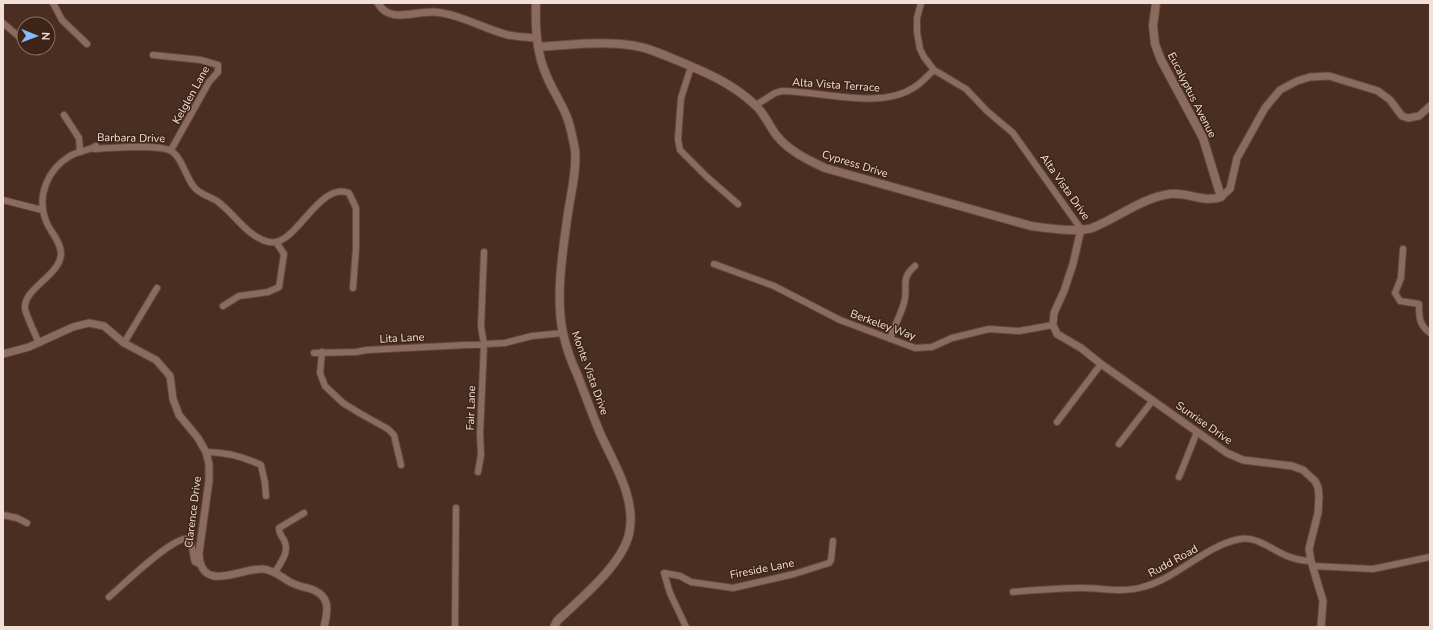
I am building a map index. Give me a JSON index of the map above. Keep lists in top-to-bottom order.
{
  "streets": {
    "main road": [
      "Eucalyptus Avenue",
      "Cypress Drive",
      "Alta Vista Drive",
      "Monte Vista Drive"
    ],
    "street": [
      "Alta Vista Terrace",
      "Kelglen Lane",
      "Barbara Drive",
      "Berkeley Way",
      "Lita Lane",
      "Fair Lane",
      "Sunrise Drive",
      "Clarence Drive",
      "Rudd Road",
      "Fireside Lane"
    ]
  },
  "crossings": [
    ["Alta Vista Terrace", "Cypress Drive"],
    ["Alta Vista Terrace", "Alta Vista Drive"],
    ["Kelglen Lane", "Barbara Drive"],
    ["Eucalyptus Avenue", "Alta Vista Drive"],
    ["Barbara Drive", "Clarence Drive"],
    ["Cypress Drive", "Alta Vista Drive"],
    ["Cypress Drive", "Monte Vista Drive"],
    ["Berkeley Way", "Sunrise Drive"],
    ["Lita Lane", "Monte Vista Drive"],
    ["Lita Lane", "Fair Lane"],
    ["Sunrise Drive", "Rudd Road"]
  ],
  "north": "right"
}
